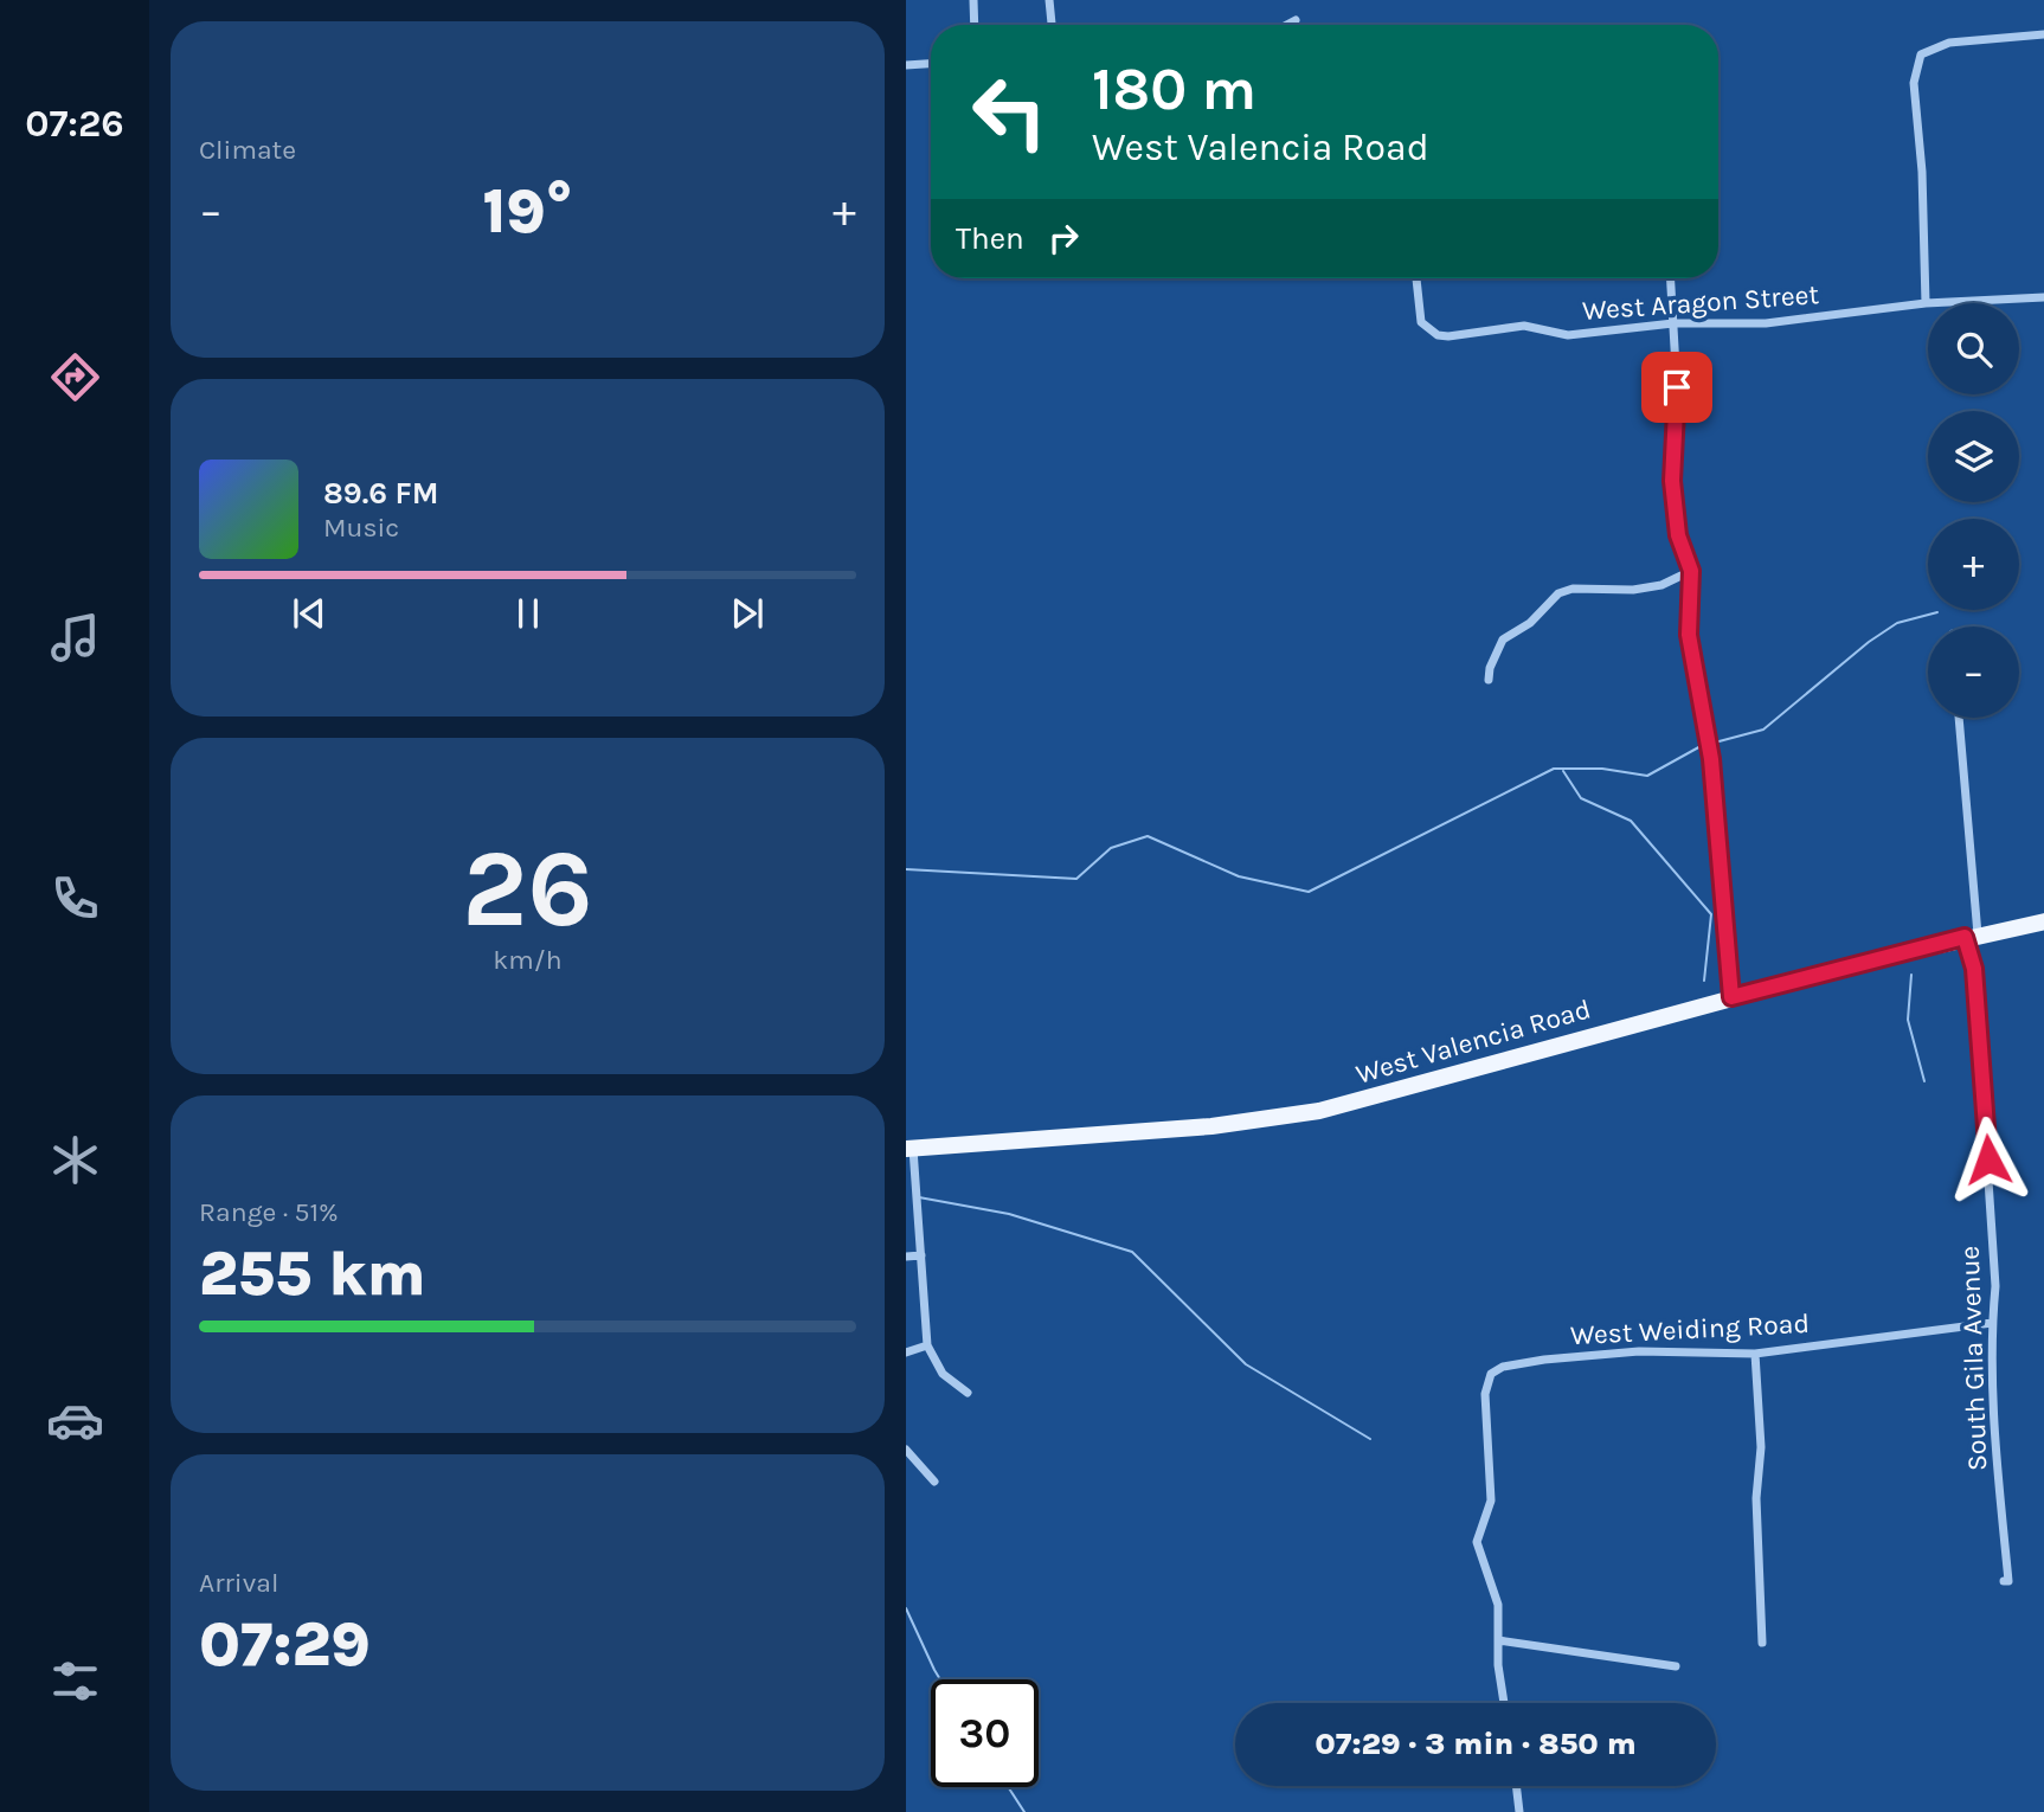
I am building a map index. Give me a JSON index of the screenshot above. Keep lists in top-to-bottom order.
{
  "streets": {
    "main road": ["West Valencia Road"],
    "street": ["West Aragon Street", "West Weiding Road", "South Gila Avenue"]
  },
  "crossings": [
    ["West Valencia Road", "South Gila Avenue"],
    ["West Weiding Road", "South Gila Avenue"]
  ],
  "page": {
    "tabs": "07:26",
    "tile": [
      "Climate",
      ["26", "km/h"],
      ["Range · 51%", "255 km"],
      ["Arrival", "07:29"]
    ],
    "turn": ["180 m", "West Valencia Road"],
    "heat": ["−", "19°", "+"],
    "then": "Then",
    "map_buttons": ["+", "−"],
    "song": ["89.6 FM", "Music"],
    "limit": "30",
    "trip": "07:29 · 3 min · 850 m"
  }
}
